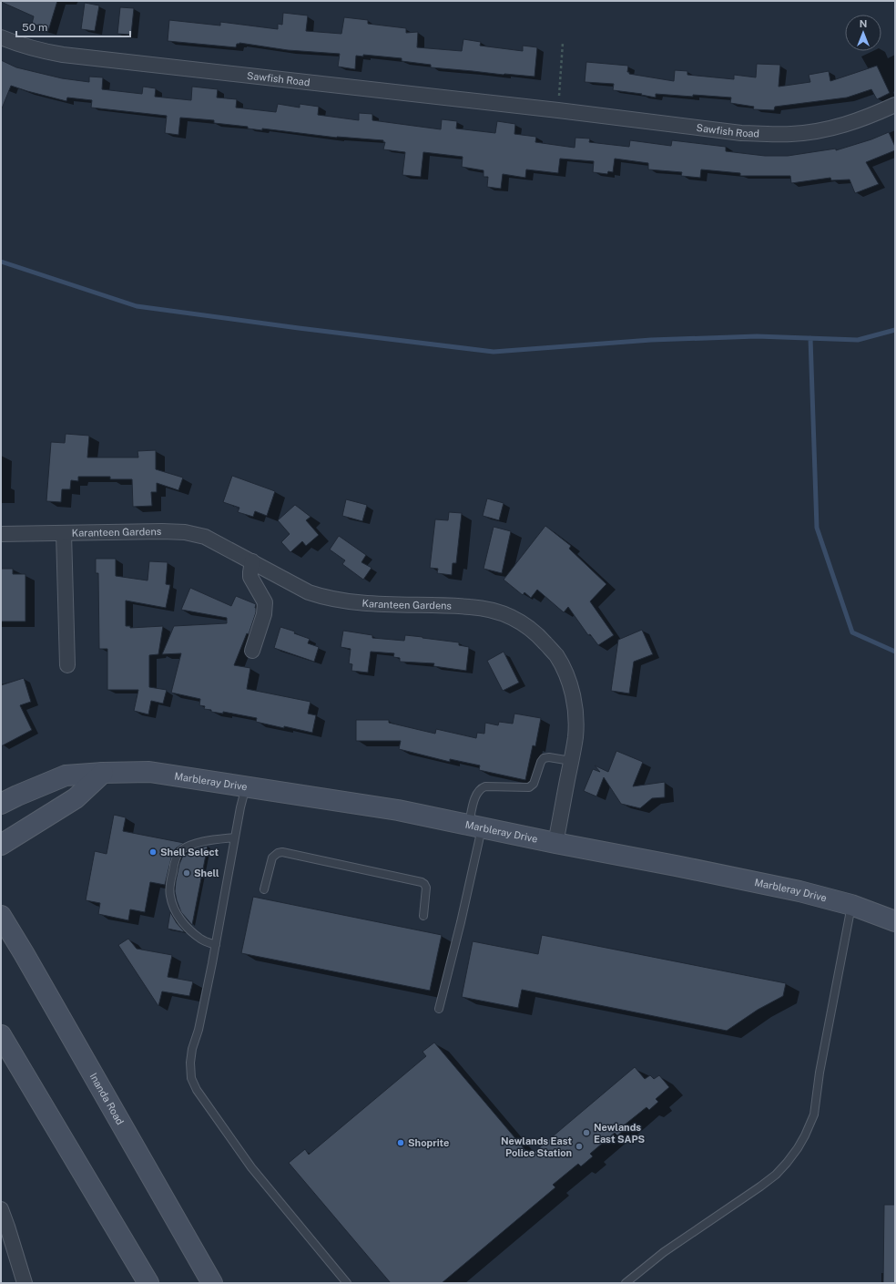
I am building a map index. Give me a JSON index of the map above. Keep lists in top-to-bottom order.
{
  "streets": {
    "street": [
      "Sawfish Road",
      "Karanteen Gardens",
      "Marbleray Drive",
      "Inanda Road"
    ]
  },
  "crossings": [
    ["Karanteen Gardens", "Marbleray Drive"]
  ],
  "places": [
    "Shell Select",
    "Shell",
    "Newlands East SAPS",
    "Shoprite",
    "Newlands East Police Station"
  ],
  "scale_bar": "50 m",
  "north": "top"
}
